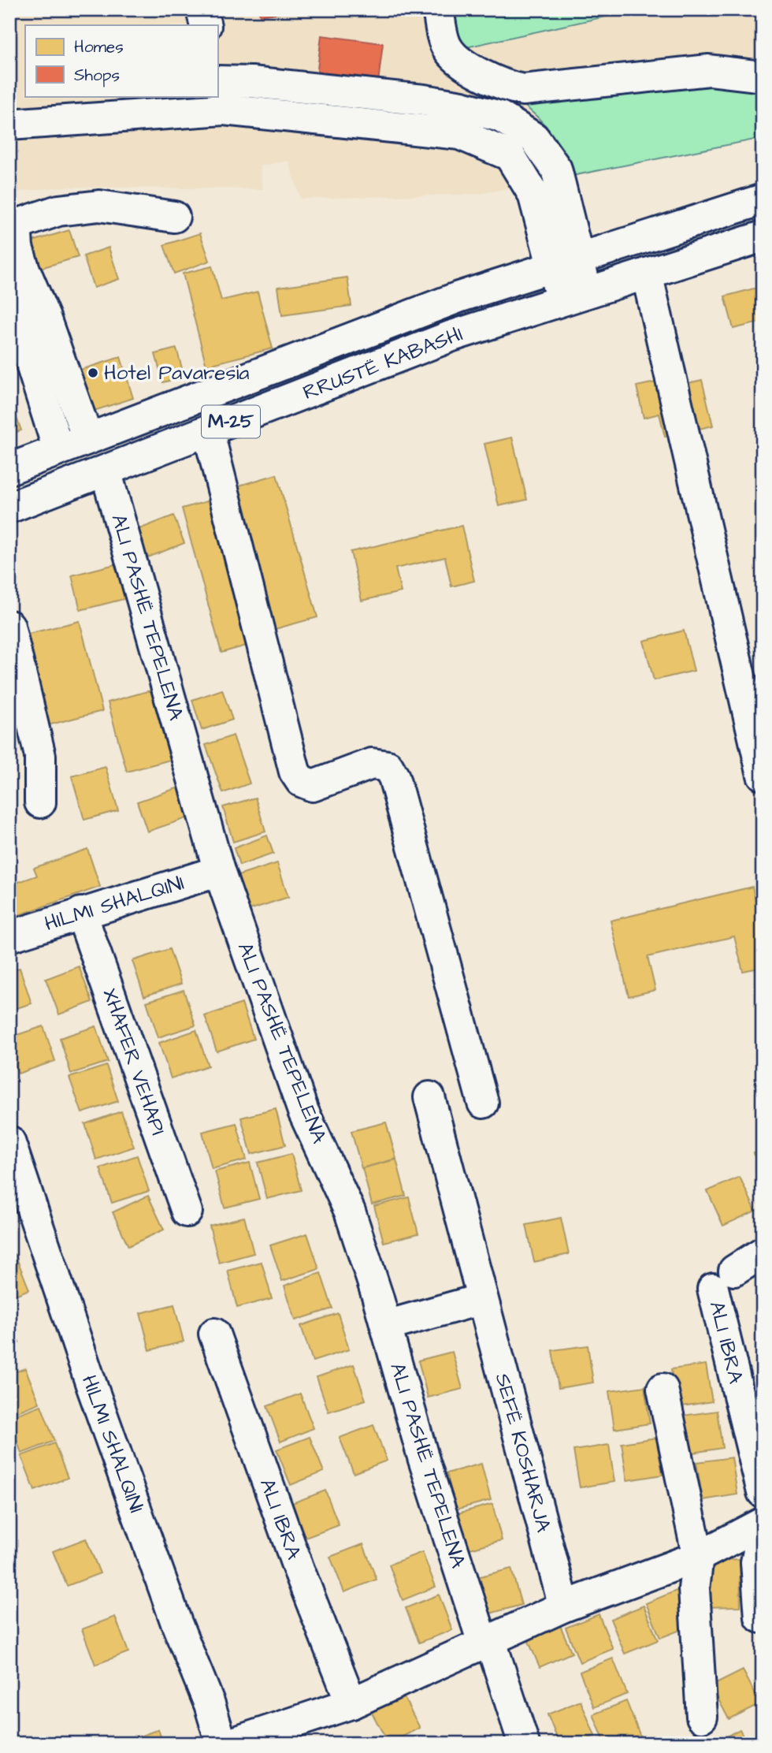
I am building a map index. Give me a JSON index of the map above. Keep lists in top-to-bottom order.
{
  "streets": {
    "street": [
      "RRUSTË KABASHI",
      "M-25",
      "ALI PASHË TEPELENA",
      "HILMI SHALQINI",
      "XHAFER VEHAPI",
      "ALI IBRA",
      "SEFË KOSHARJA"
    ]
  },
  "crossings": [
    ["RRUSTË KABASHI", "ALI PASHË TEPELENA"],
    ["ALI PASHË TEPELENA", "HILMI SHALQINI"],
    ["HILMI SHALQINI", "XHAFER VEHAPI"]
  ],
  "places": ["Hotel Pavaresia"],
  "legend": ["Homes", "Shops"]
}
